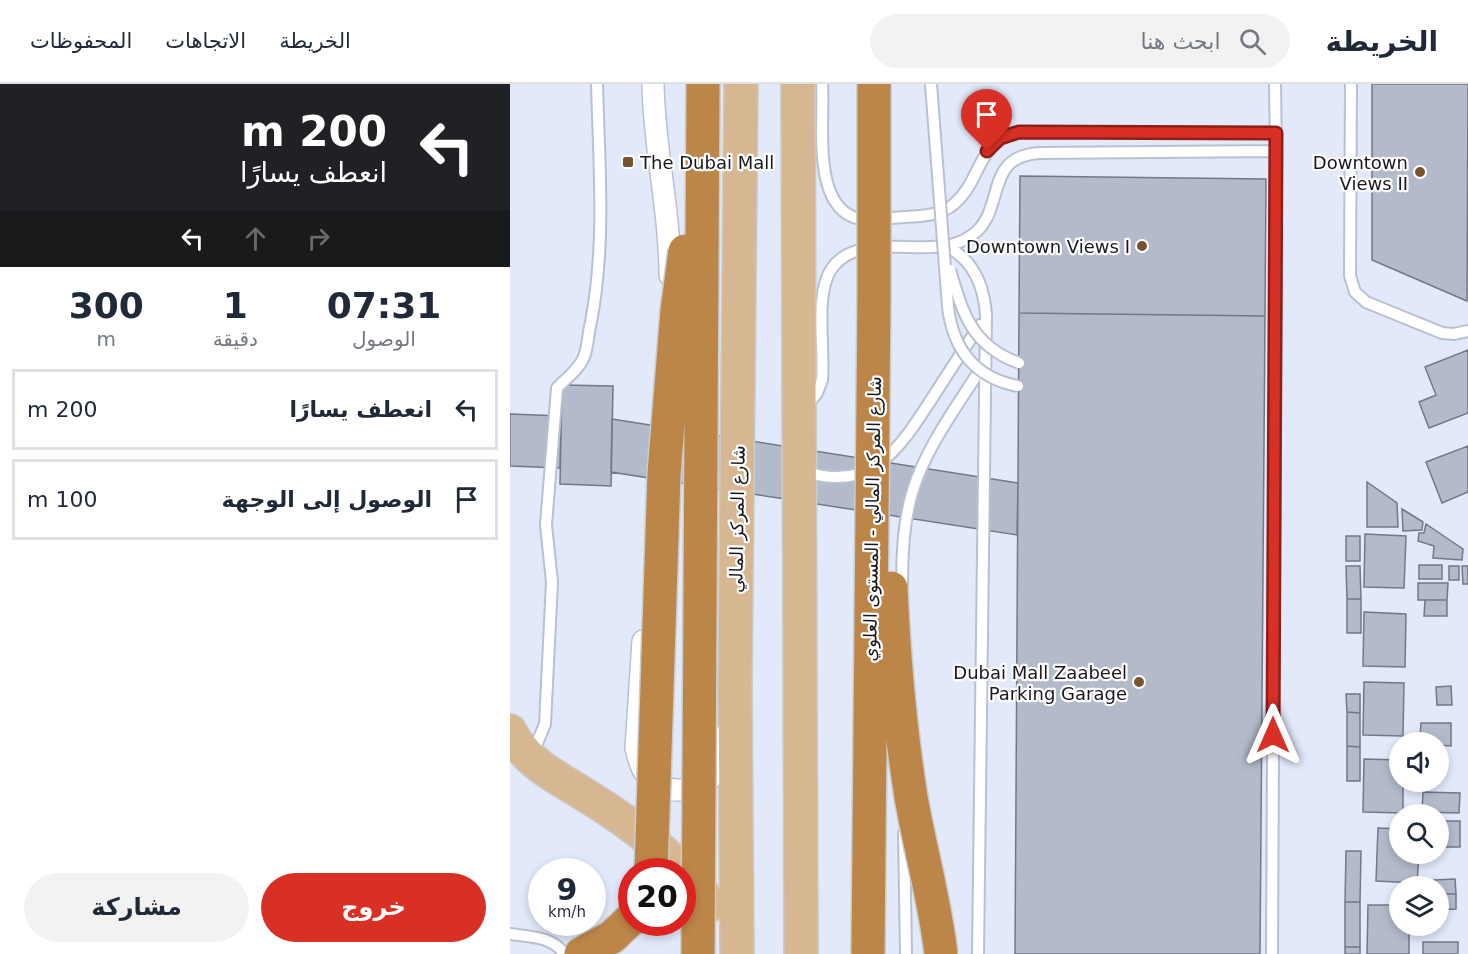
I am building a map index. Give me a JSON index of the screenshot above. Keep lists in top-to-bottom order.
{
  "streets": {
    "highway": ["شارع المركز المالي - المستوى العلوي"],
    "main road": ["شارع المركز المالي"]
  },
  "places": {
    "transit": ["The Dubai Mall"],
    "other": ["Downtown Views II", "Downtown Views I", "Dubai Mall Zaabeel Parking Garage"]
  },
  "page": {
    "header": "الخريطة",
    "search": "ابحث هنا",
    "nav": ["الخريطة", "الاتجاهات", "المحفوظات"],
    "turn": ["200 m", "انعطف يسارًا"],
    "eta": [
      "07:31",
      "الوصول",
      "1",
      "دقيقة",
      "300",
      "m"
    ],
    "list": [
      {
        "name": "انعطف يسارًا",
        "value": "200 m"
      },
      {
        "name": "الوصول إلى الوجهة",
        "value": "100 m"
      }
    ],
    "speed": "9 km/h",
    "limit": "20",
    "buttons": ["خروج", "مشاركة"]
  }
}
